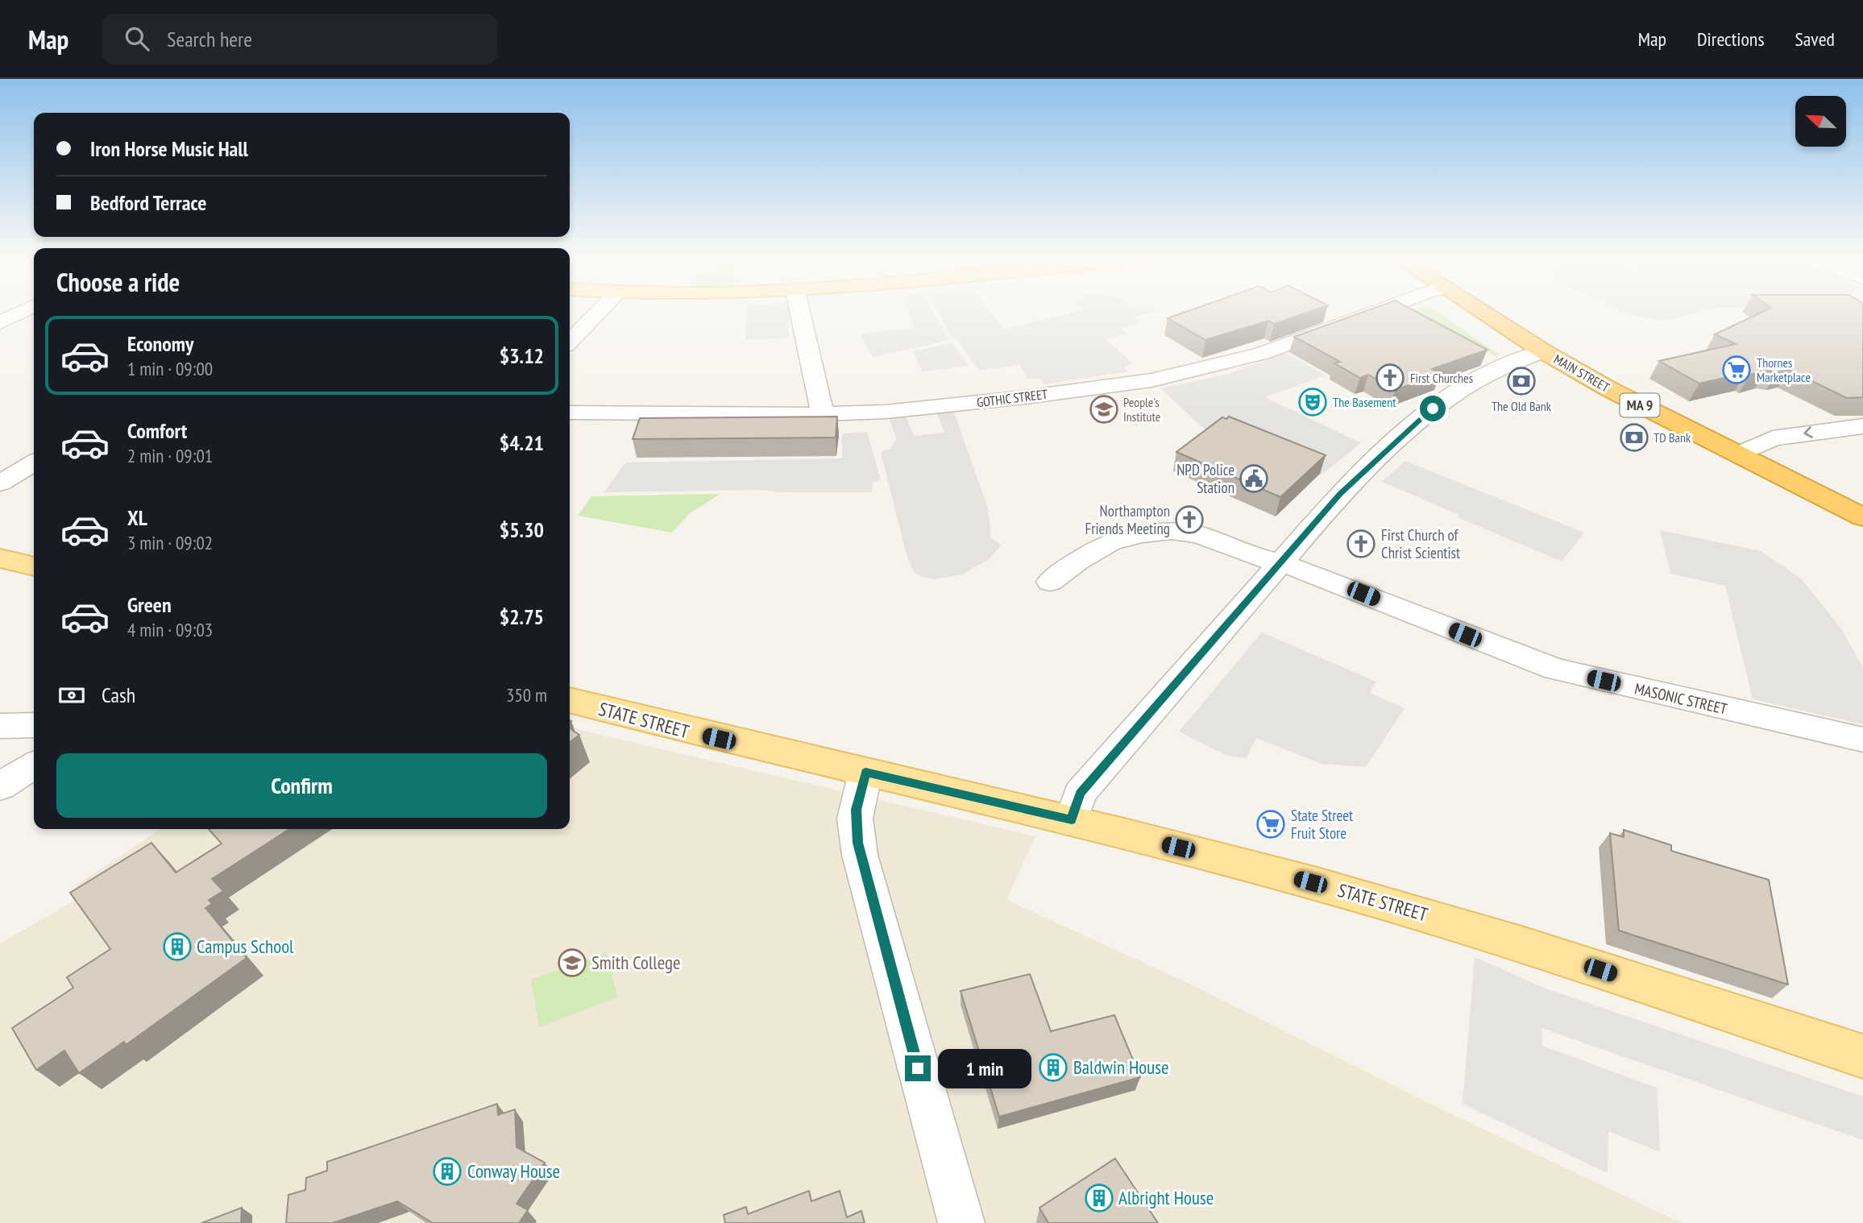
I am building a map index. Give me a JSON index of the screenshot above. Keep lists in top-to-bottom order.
{
  "streets": {
    "highway": ["MAIN STREET", "MA 9"],
    "main road": ["STATE STREET"],
    "street": ["GOTHIC STREET", "MASONIC STREET"]
  },
  "places": {
    "supermarket": ["Thornes Marketplace", "State Street Fruit Store"],
    "church": ["First Churches", "Northampton Friends Meeting", "First Church of Christ Scientist"],
    "bank": ["The Old Bank", "TD Bank"],
    "theatre": ["The Basement"],
    "school or university": ["People's Institute", "Smith College"],
    "public building": ["NPD Police Station"],
    "building": [
      "Campus School",
      "Baldwin House",
      "Conway House",
      "Albright House"
    ]
  },
  "north": "top left",
  "page": {
    "header": "Map",
    "search": "Search here",
    "nav": ["Map", "Directions", "Saved"],
    "banner": ["Iron Horse Music Hall", "Bedford Terrace"],
    "heading": "Choose a ride",
    "list": [
      {
        "name": "Economy",
        "note": "1 min · 09:00",
        "value": "$3.12"
      },
      {
        "name": "Comfort",
        "note": "2 min · 09:01",
        "value": "$4.21"
      },
      {
        "name": "XL",
        "note": "3 min · 09:02",
        "value": "$5.30"
      },
      {
        "name": "Green",
        "note": "4 min · 09:03",
        "value": "$2.75"
      }
    ],
    "pay": ["Cash", "350 m"],
    "buttons": "Confirm",
    "bubble": "1 min"
  }
}
